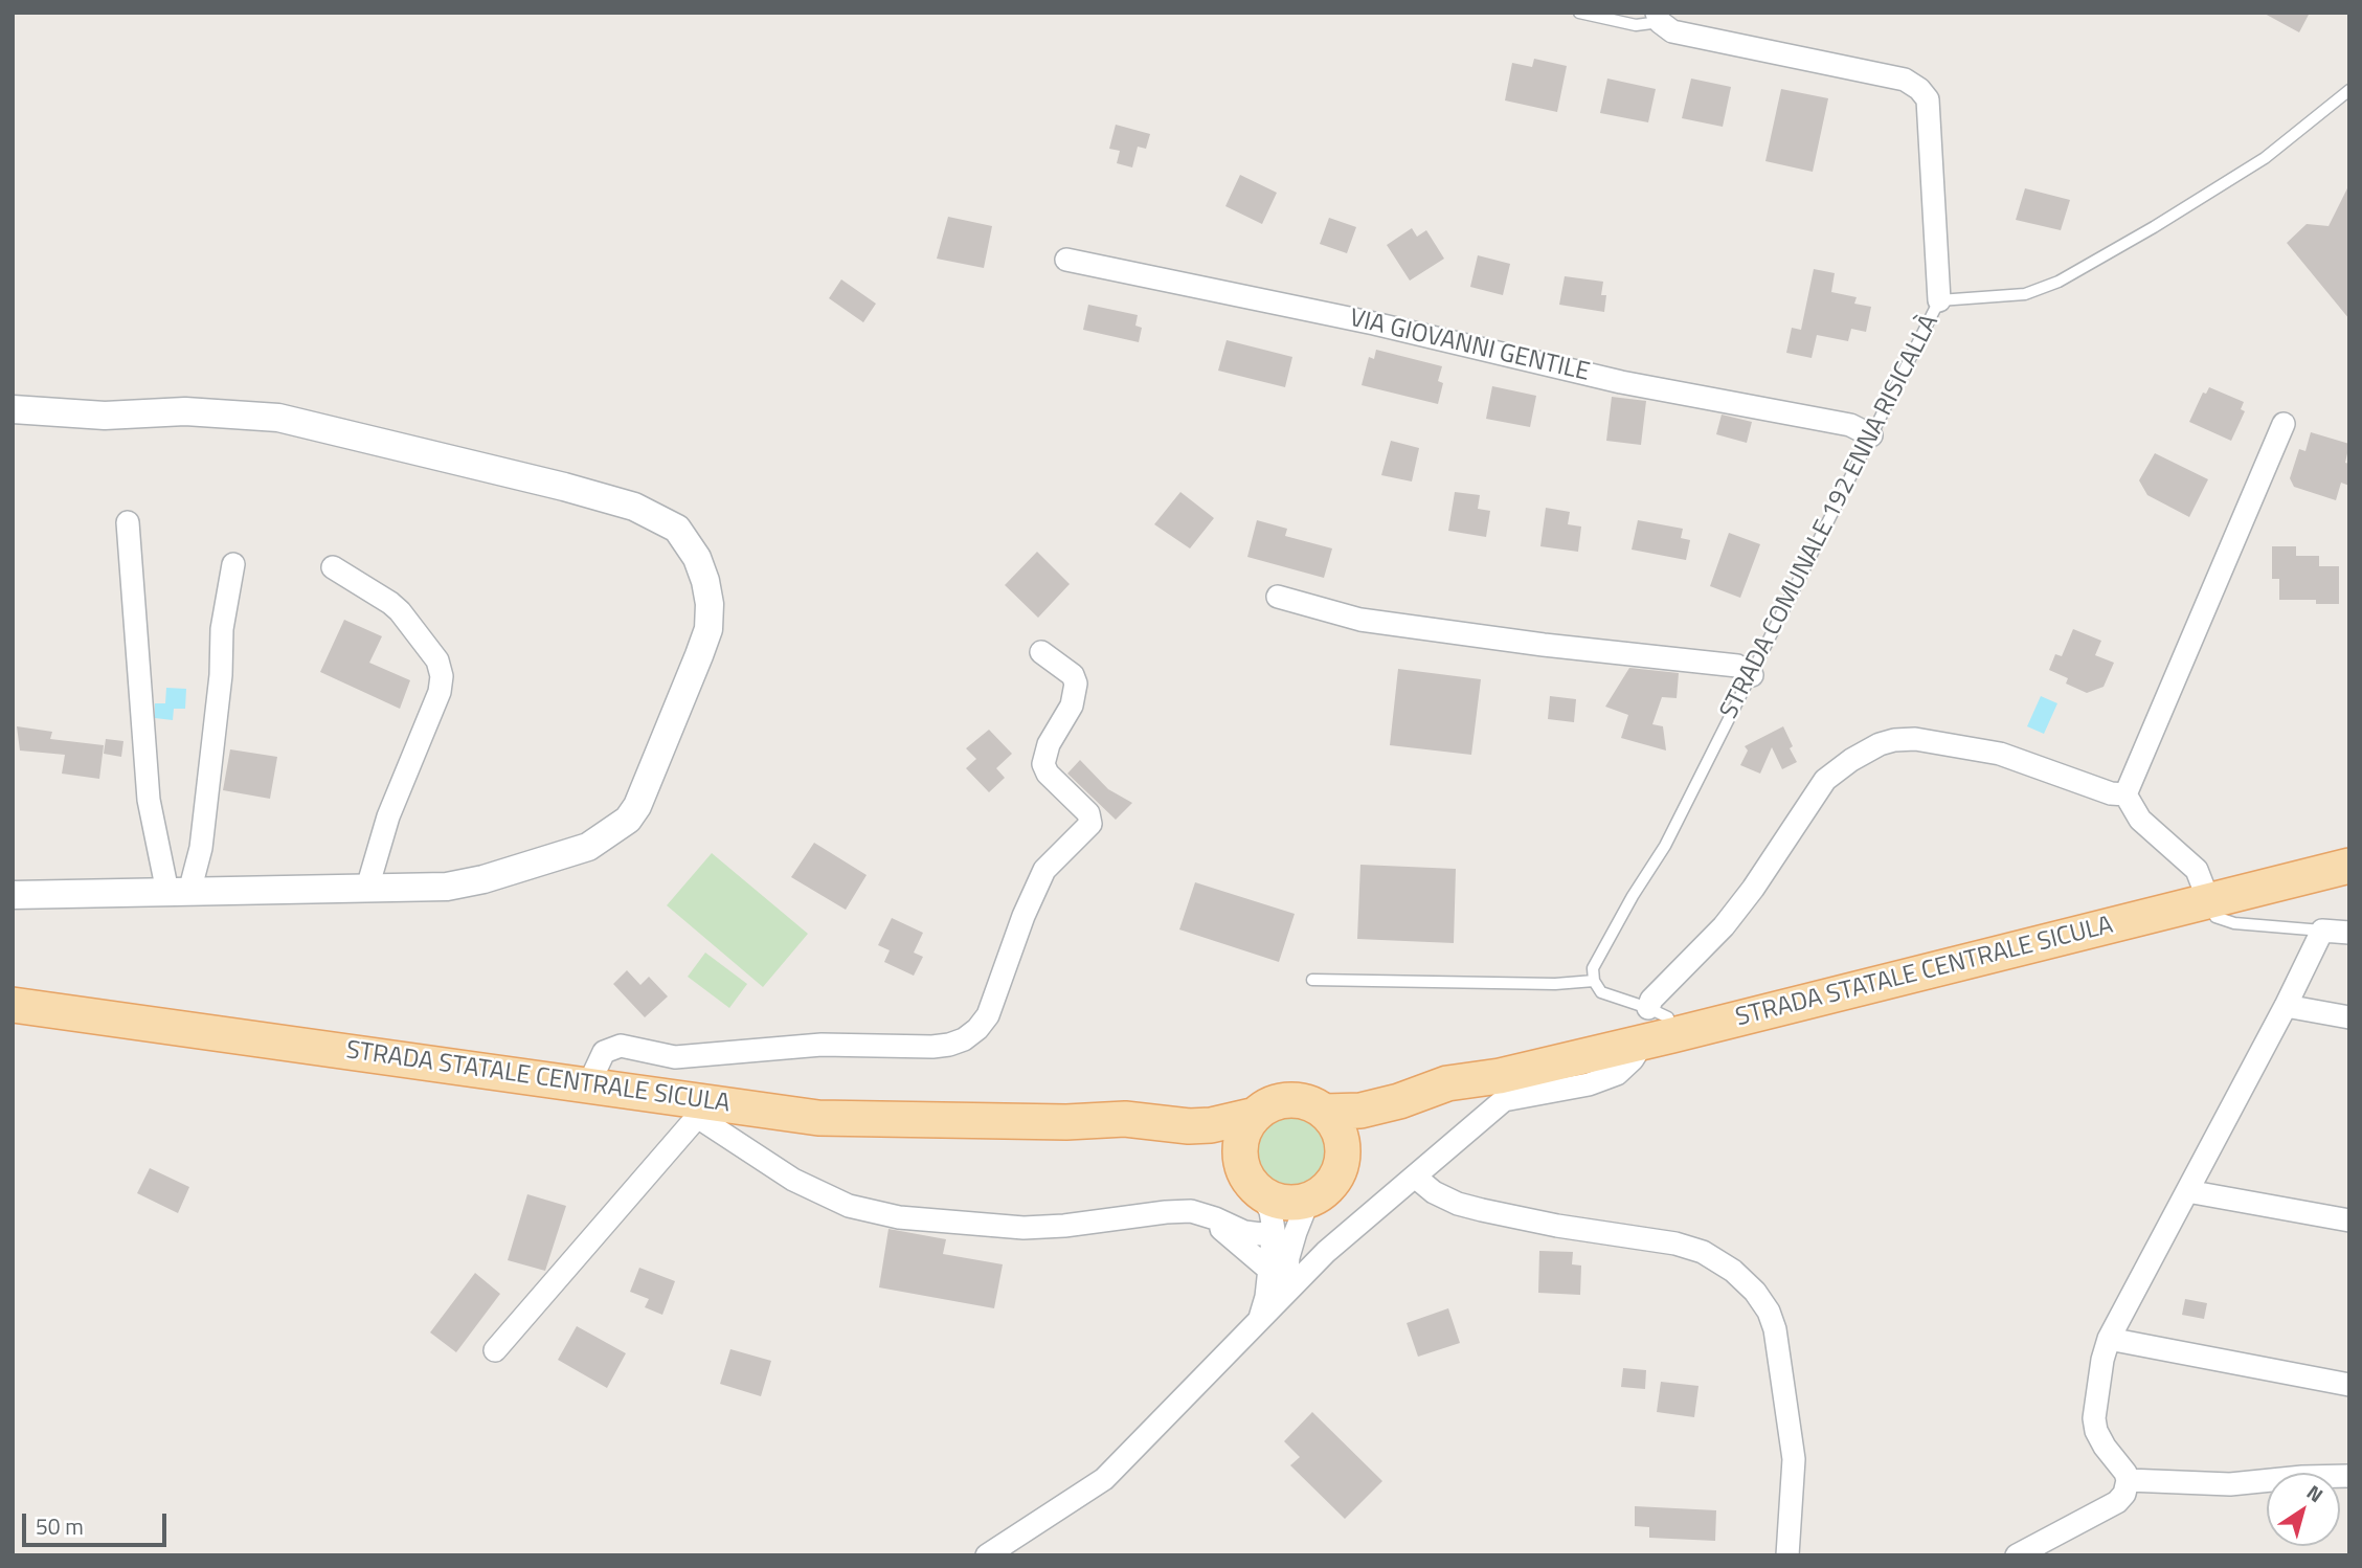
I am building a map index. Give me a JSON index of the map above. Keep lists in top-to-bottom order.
{
  "streets": {
    "main road": ["STRADA STATALE CENTRALE SICULA"],
    "street": ["VIA GIOVANNI GENTILE"],
    "lane": ["STRADA COMUNALE 192 ENNA RISICALLÀ"]
  },
  "crossings": [
    ["VIA GIOVANNI GENTILE", "STRADA COMUNALE 192 ENNA RISICALLÀ"]
  ],
  "scale_bar": "50 m",
  "north": "top right"
}
